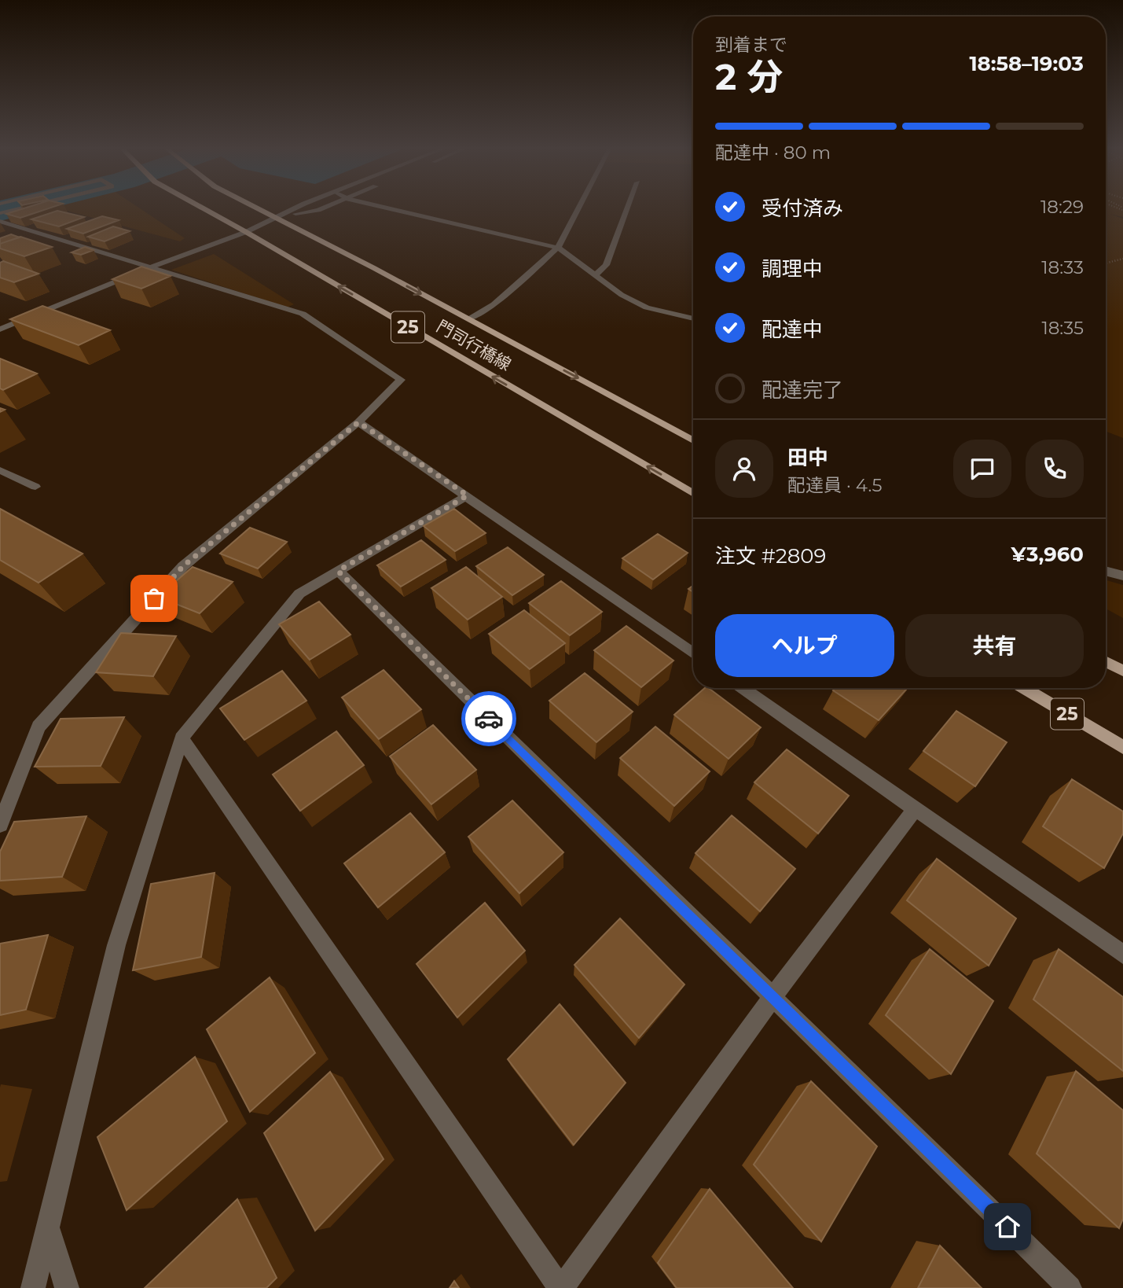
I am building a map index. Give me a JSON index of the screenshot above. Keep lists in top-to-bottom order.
{
  "streets": {
    "main road": ["25", "門司行橋線"]
  },
  "page": {
    "heading": ["2 分", "到着まで", "18:58–19:03"],
    "panel": [
      "田中",
      "配達員 · 4.5",
      "注文 #2809",
      "¥3,960"
    ],
    "bar": "配達中 · 80 m",
    "list": [
      ["受付済み", "18:29"],
      ["調理中", "18:33"],
      ["配達中", "18:35"],
      "配達完了"
    ],
    "buttons": ["ヘルプ", "共有"]
  }
}
